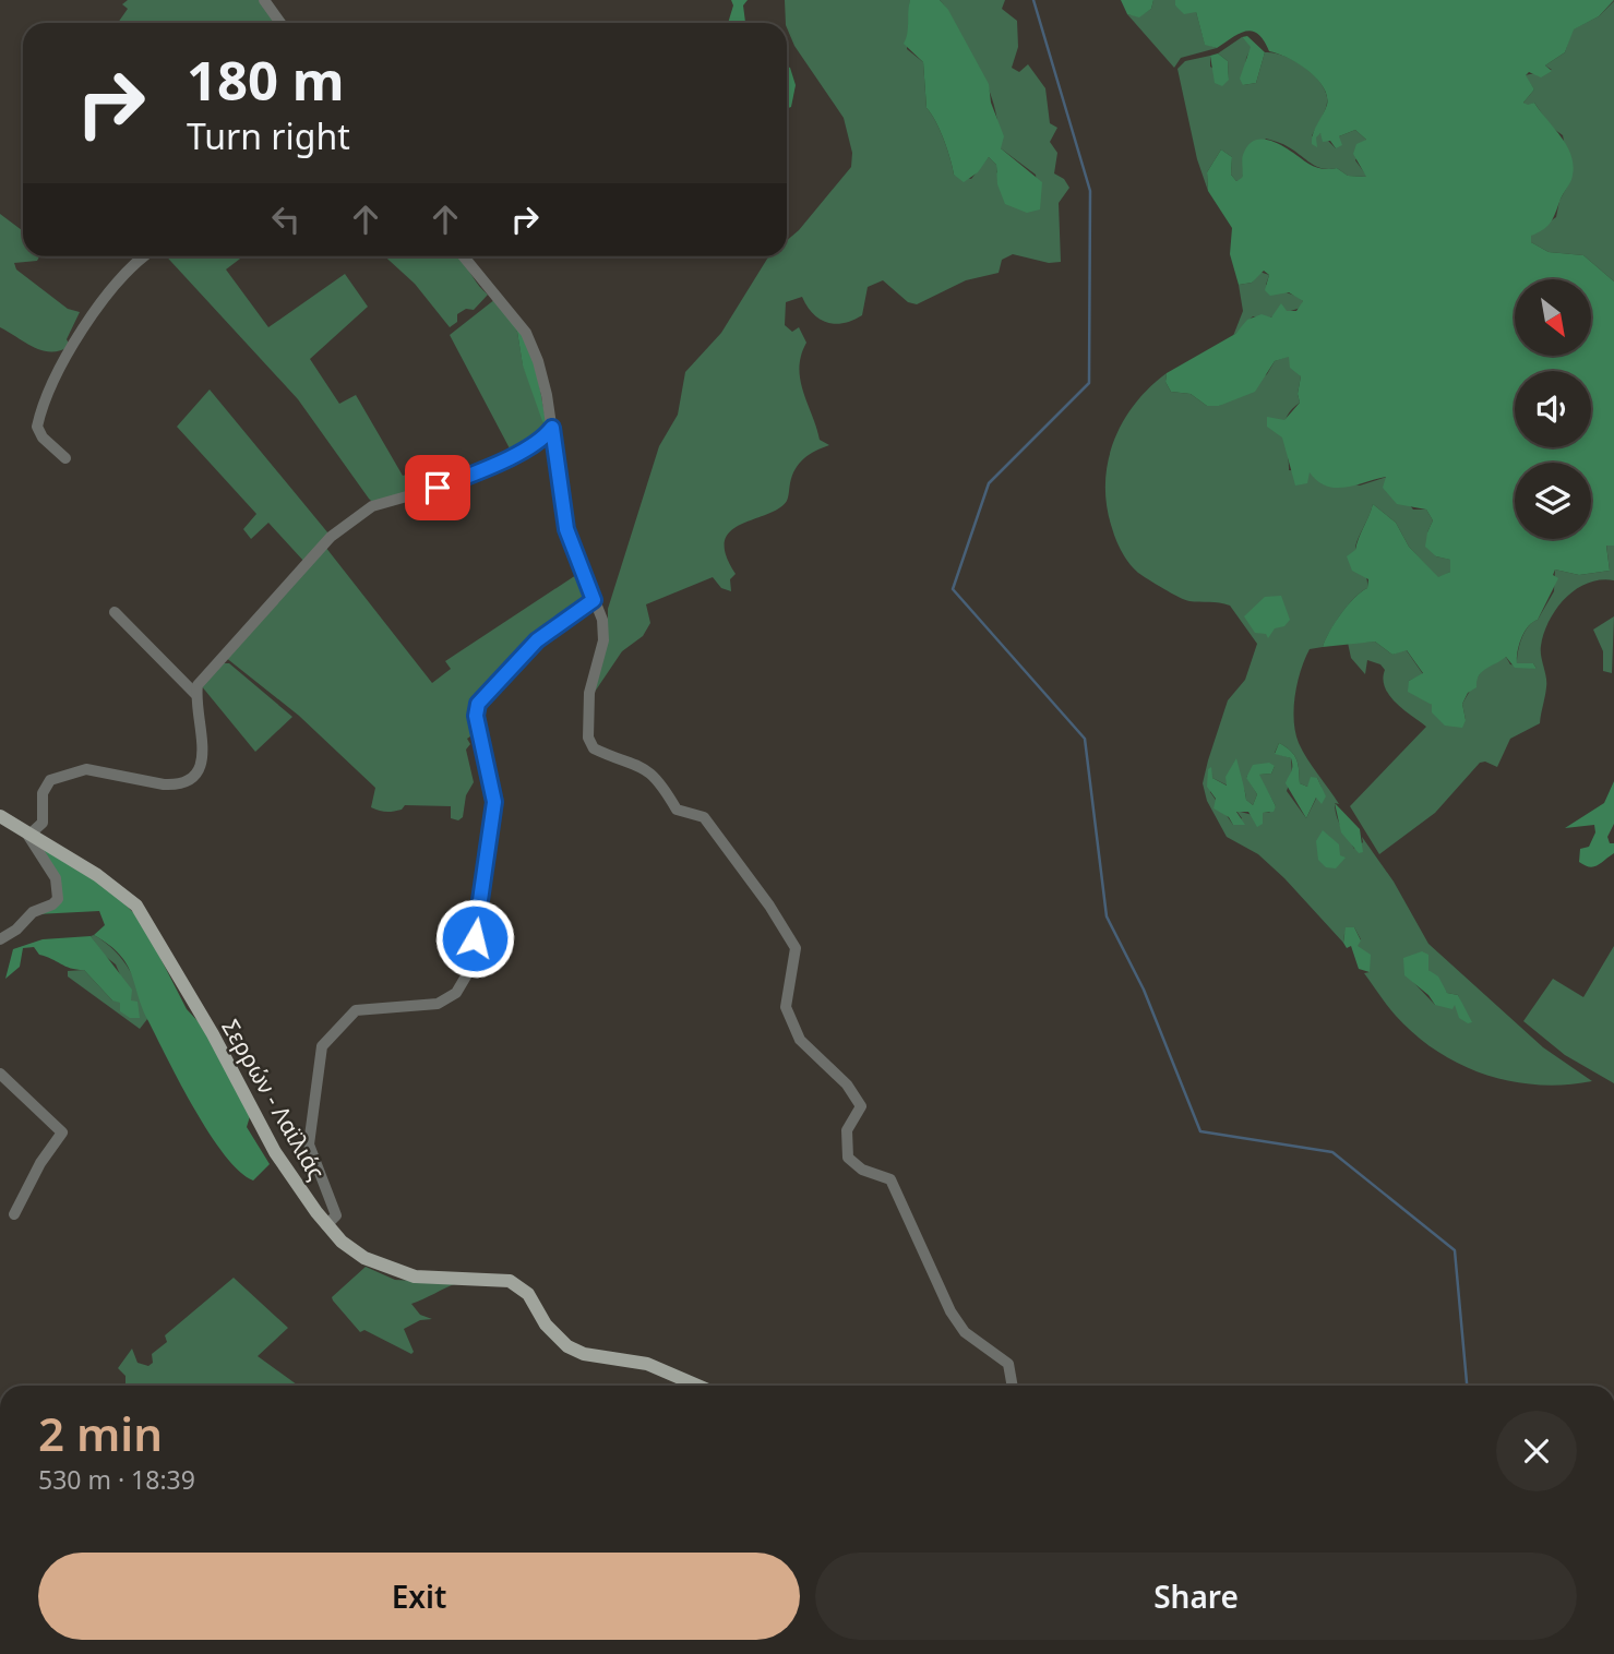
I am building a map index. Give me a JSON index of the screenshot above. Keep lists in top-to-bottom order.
{
  "streets": {
    "main road": ["Σερρών - Λαϊλιάς"]
  },
  "north": "bottom right",
  "page": {
    "turn": ["180 m", "Turn right"],
    "heading": ["2 min", "530 m · 18:39"],
    "buttons": ["Exit", "Share"]
  }
}
